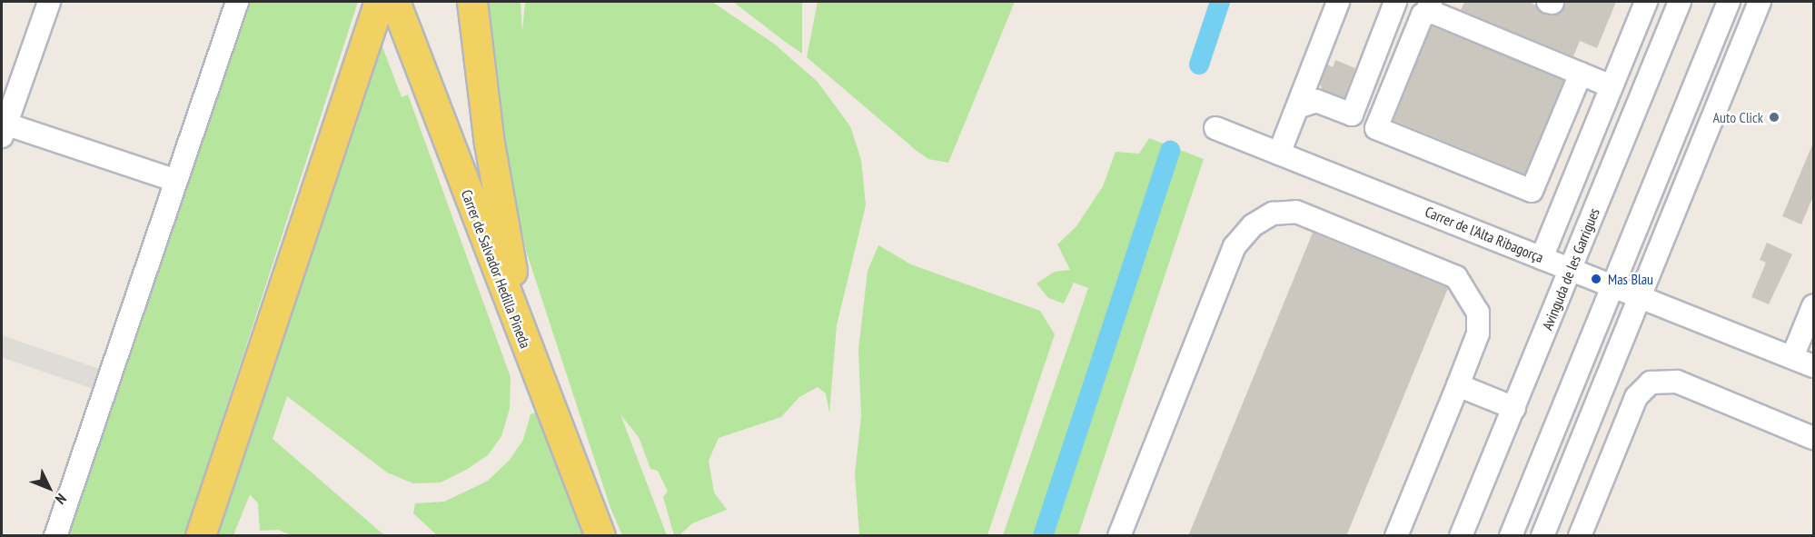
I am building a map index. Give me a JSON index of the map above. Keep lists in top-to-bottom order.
{
  "streets": {
    "main road": ["Carrer de Salvador Hedilla Pineda"],
    "street": ["Carrer de l'Alta Ribagorça", "Avinguda de les Garrigues"]
  },
  "crossings": [
    ["Carrer de l'Alta Ribagorça", "Avinguda de les Garrigues"]
  ],
  "places": ["Auto Click", "Mas Blau"],
  "north": "bottom right"
}
